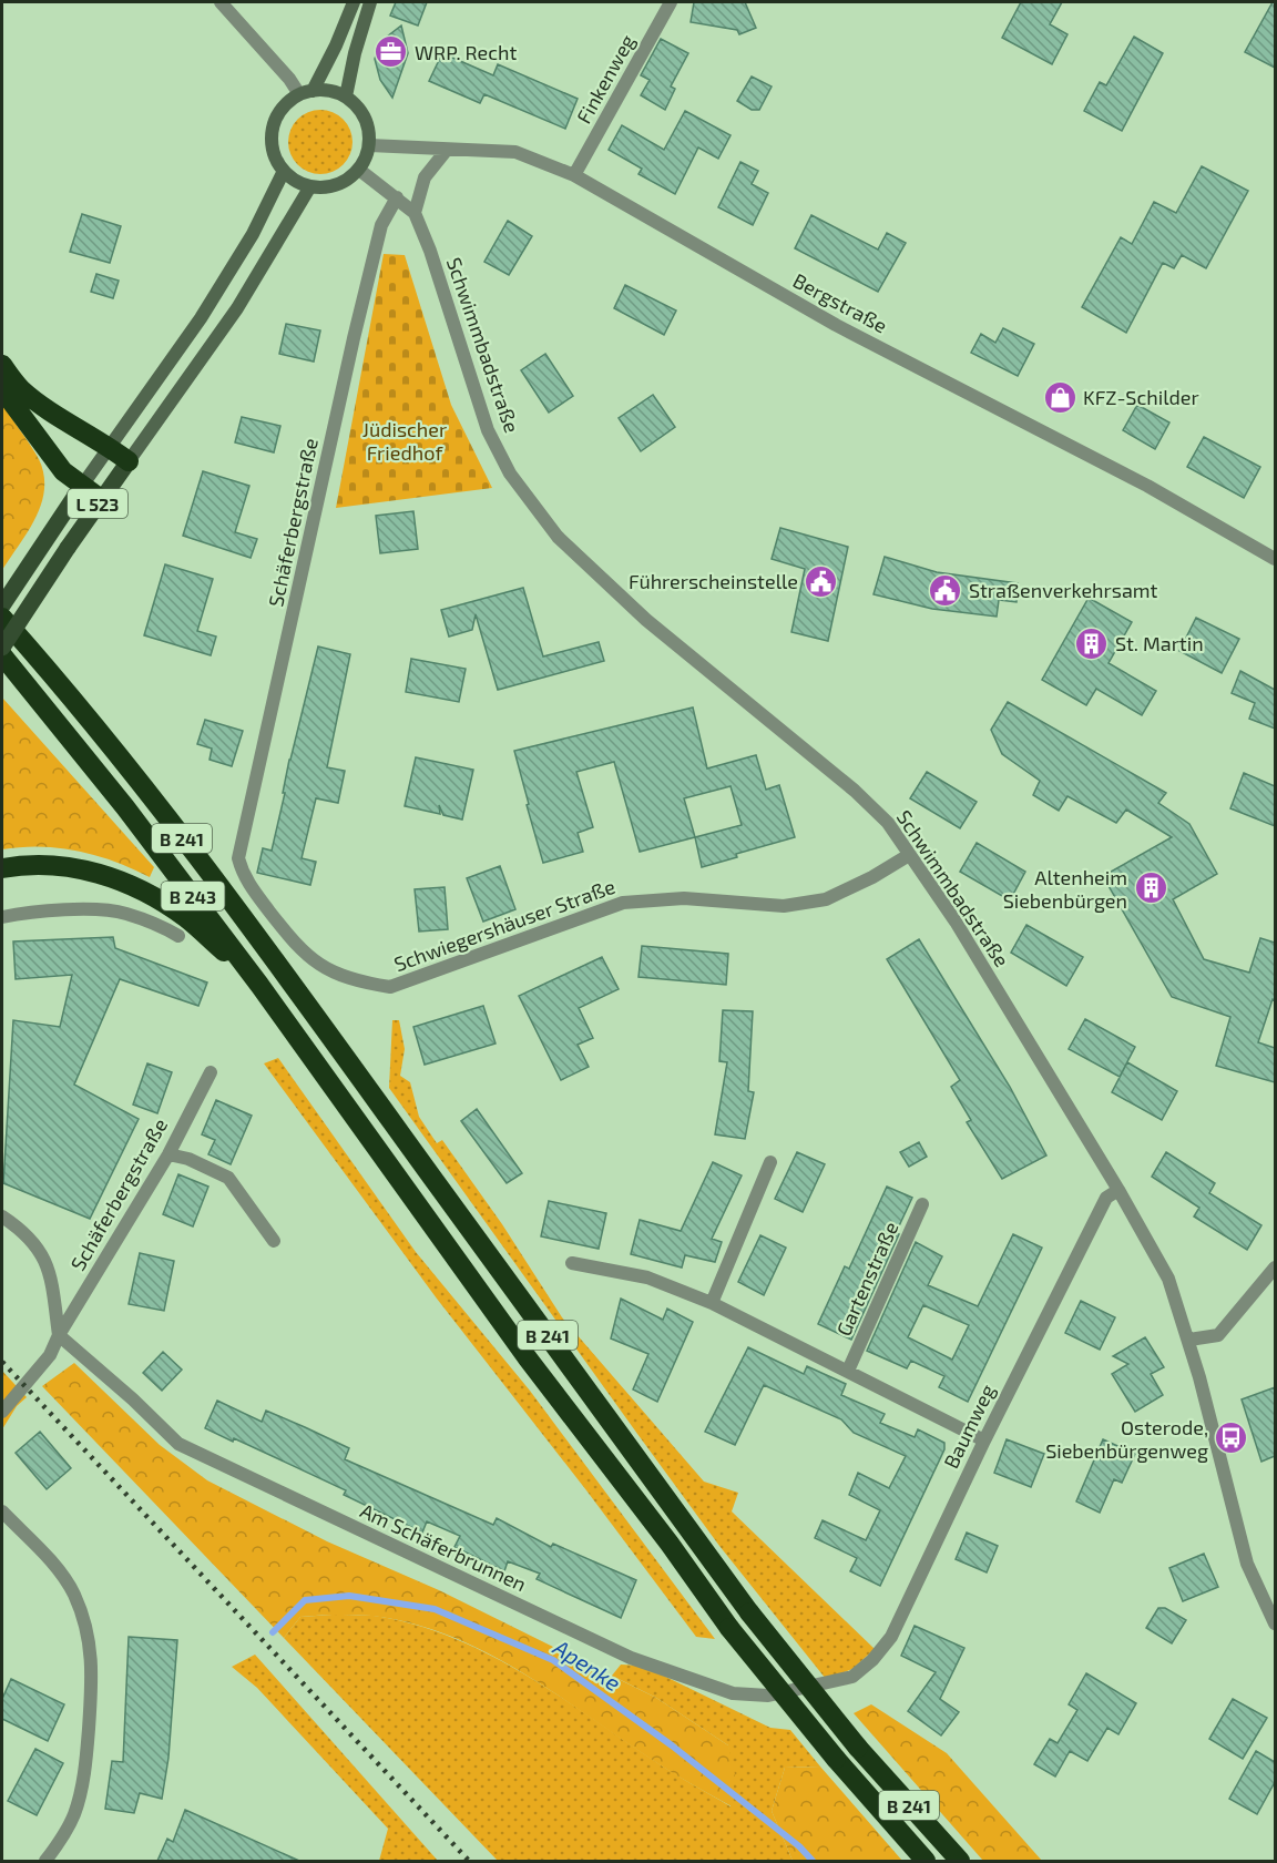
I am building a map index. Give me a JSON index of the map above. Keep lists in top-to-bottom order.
{
  "streets": {
    "highway": ["B 241", "B 243"],
    "main road": ["L 523"],
    "street": [
      "Finkenweg",
      "Bergstraße",
      "Schwimmbadstraße",
      "Schäferbergstraße",
      "Schwiegershäuser Straße",
      "Gartenstraße",
      "Baumweg",
      "Am Schäferbrunnen"
    ]
  },
  "crossings": [
    ["Finkenweg", "Bergstraße"],
    ["Bergstraße", "Schwimmbadstraße"],
    ["Bergstraße", "L 523"],
    ["Schwimmbadstraße", "L 523"],
    ["Schwimmbadstraße", "Schäferbergstraße"],
    ["Schwimmbadstraße", "Schwiegershäuser Straße"],
    ["Schwimmbadstraße", "Baumweg"],
    ["Schäferbergstraße", "Schwiegershäuser Straße"],
    ["Schäferbergstraße", "Am Schäferbrunnen"],
    ["B 241", "B 243"],
    ["Gartenstraße", "Baumweg"],
    ["Baumweg", "Am Schäferbrunnen"]
  ],
  "water": ["Apenke"],
  "parks": ["Jüdischer Friedhof"],
  "places": {
    "office": ["WRP. Recht"],
    "shop": ["KFZ-Schilder"],
    "public building": ["Führerscheinstelle", "Straßenverkehrsamt"],
    "building": ["St. Martin", "Altenheim Siebenbürgen"],
    "bus stop": ["Osterode, Siebenbürgenweg"]
  }
}
